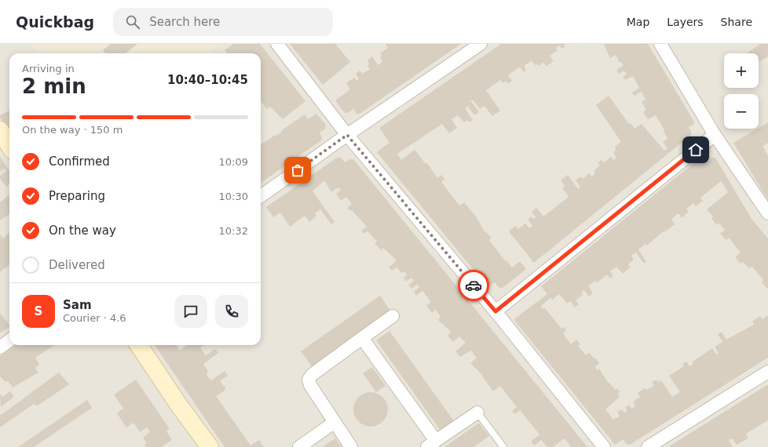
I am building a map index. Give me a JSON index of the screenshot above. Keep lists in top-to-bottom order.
{
  "page": {
    "header": "Quickbag",
    "search": "Search here",
    "nav": ["Map", "Layers", "Share"],
    "map_buttons": ["+", "−"],
    "heading": ["2 min", "Arriving in", "10:40–10:45"],
    "panel": ["Sam", "Courier · 4.6"],
    "bar": "On the way · 150 m",
    "list": [
      ["Confirmed", "10:09"],
      ["Preparing", "10:30"],
      ["On the way", "10:32"],
      "Delivered"
    ],
    "round": "S"
  }
}
